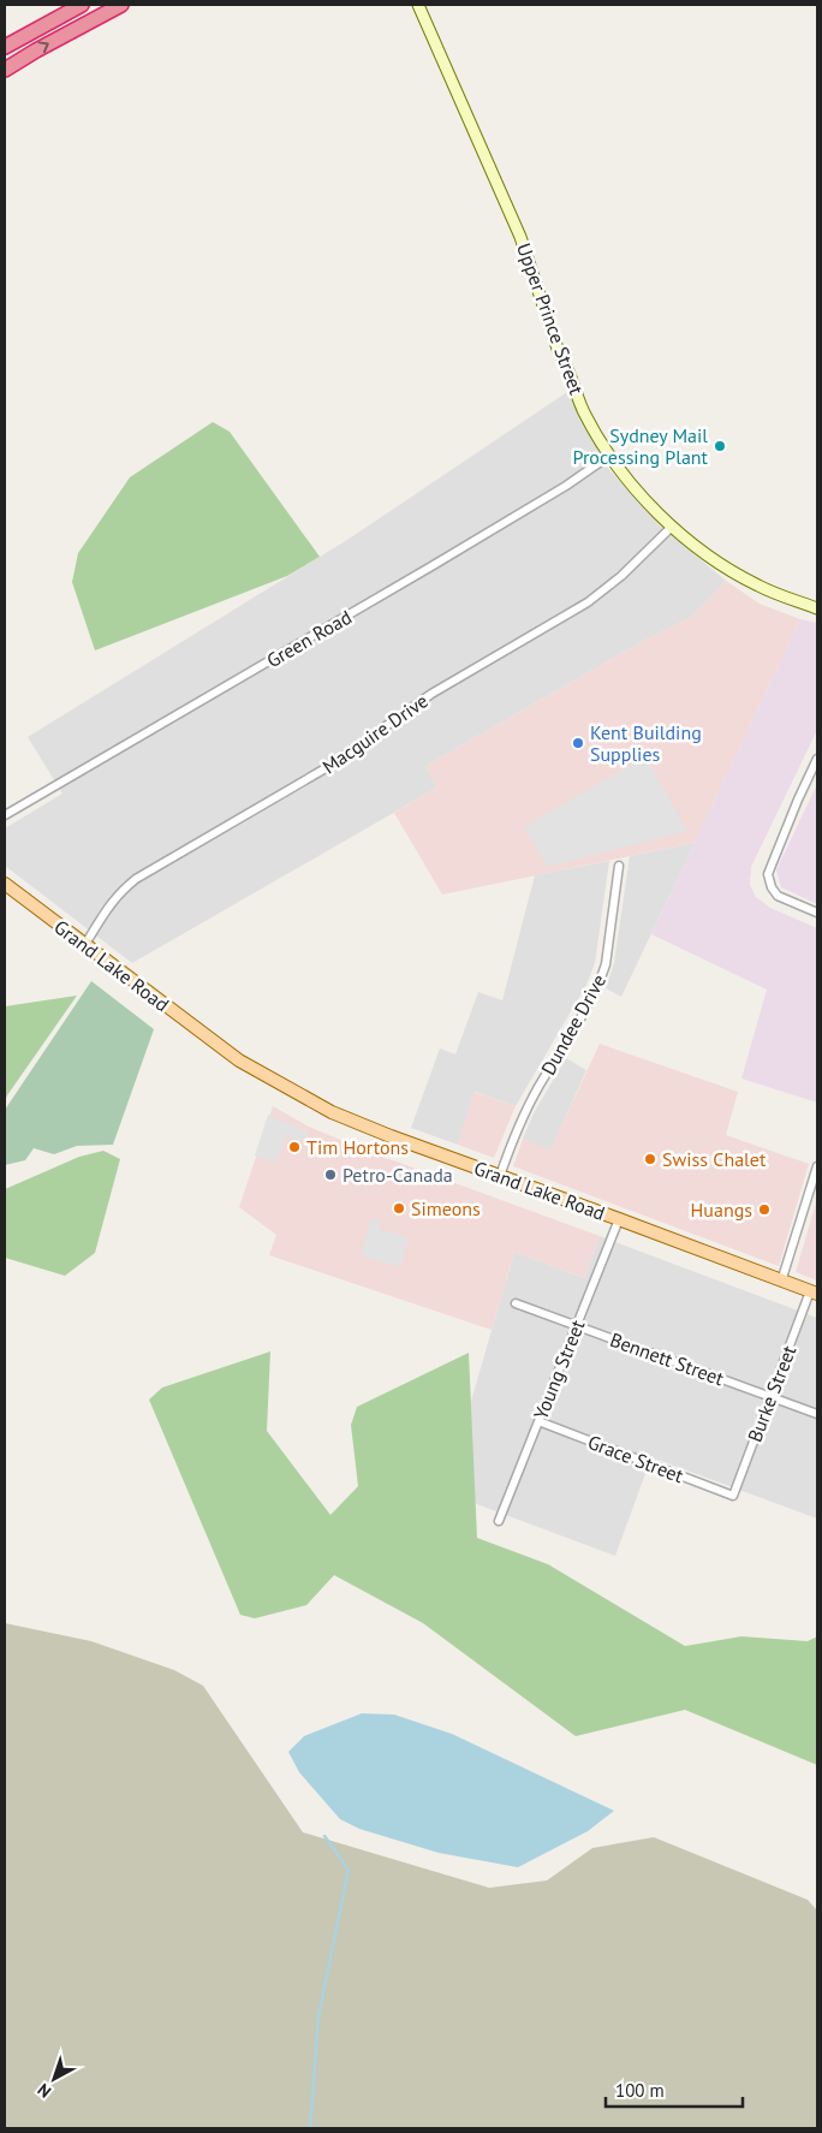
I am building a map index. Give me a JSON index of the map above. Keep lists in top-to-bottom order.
{
  "streets": {
    "main road": ["Grand Lake Road"],
    "street": [
      "Upper Prince Street",
      "Green Road",
      "Macguire Drive",
      "Dundee Drive",
      "Bennett Street",
      "Young Street",
      "Burke Street",
      "Grace Street"
    ]
  },
  "crossings": [
    ["Upper Prince Street", "Green Road"],
    ["Upper Prince Street", "Macguire Drive"],
    ["Macguire Drive", "Grand Lake Road"],
    ["Grand Lake Road", "Dundee Drive"],
    ["Grand Lake Road", "Young Street"],
    ["Grand Lake Road", "Burke Street"],
    ["Bennett Street", "Young Street"],
    ["Bennett Street", "Burke Street"],
    ["Young Street", "Grace Street"],
    ["Burke Street", "Grace Street"]
  ],
  "places": [
    "Sydney Mail Processing Plant",
    "Kent Building Supplies",
    "Tim Hortons",
    "Swiss Chalet",
    "Petro-Canada",
    "Simeons",
    "Huangs"
  ],
  "scale_bar": "100 m",
  "north": "bottom left"
}
